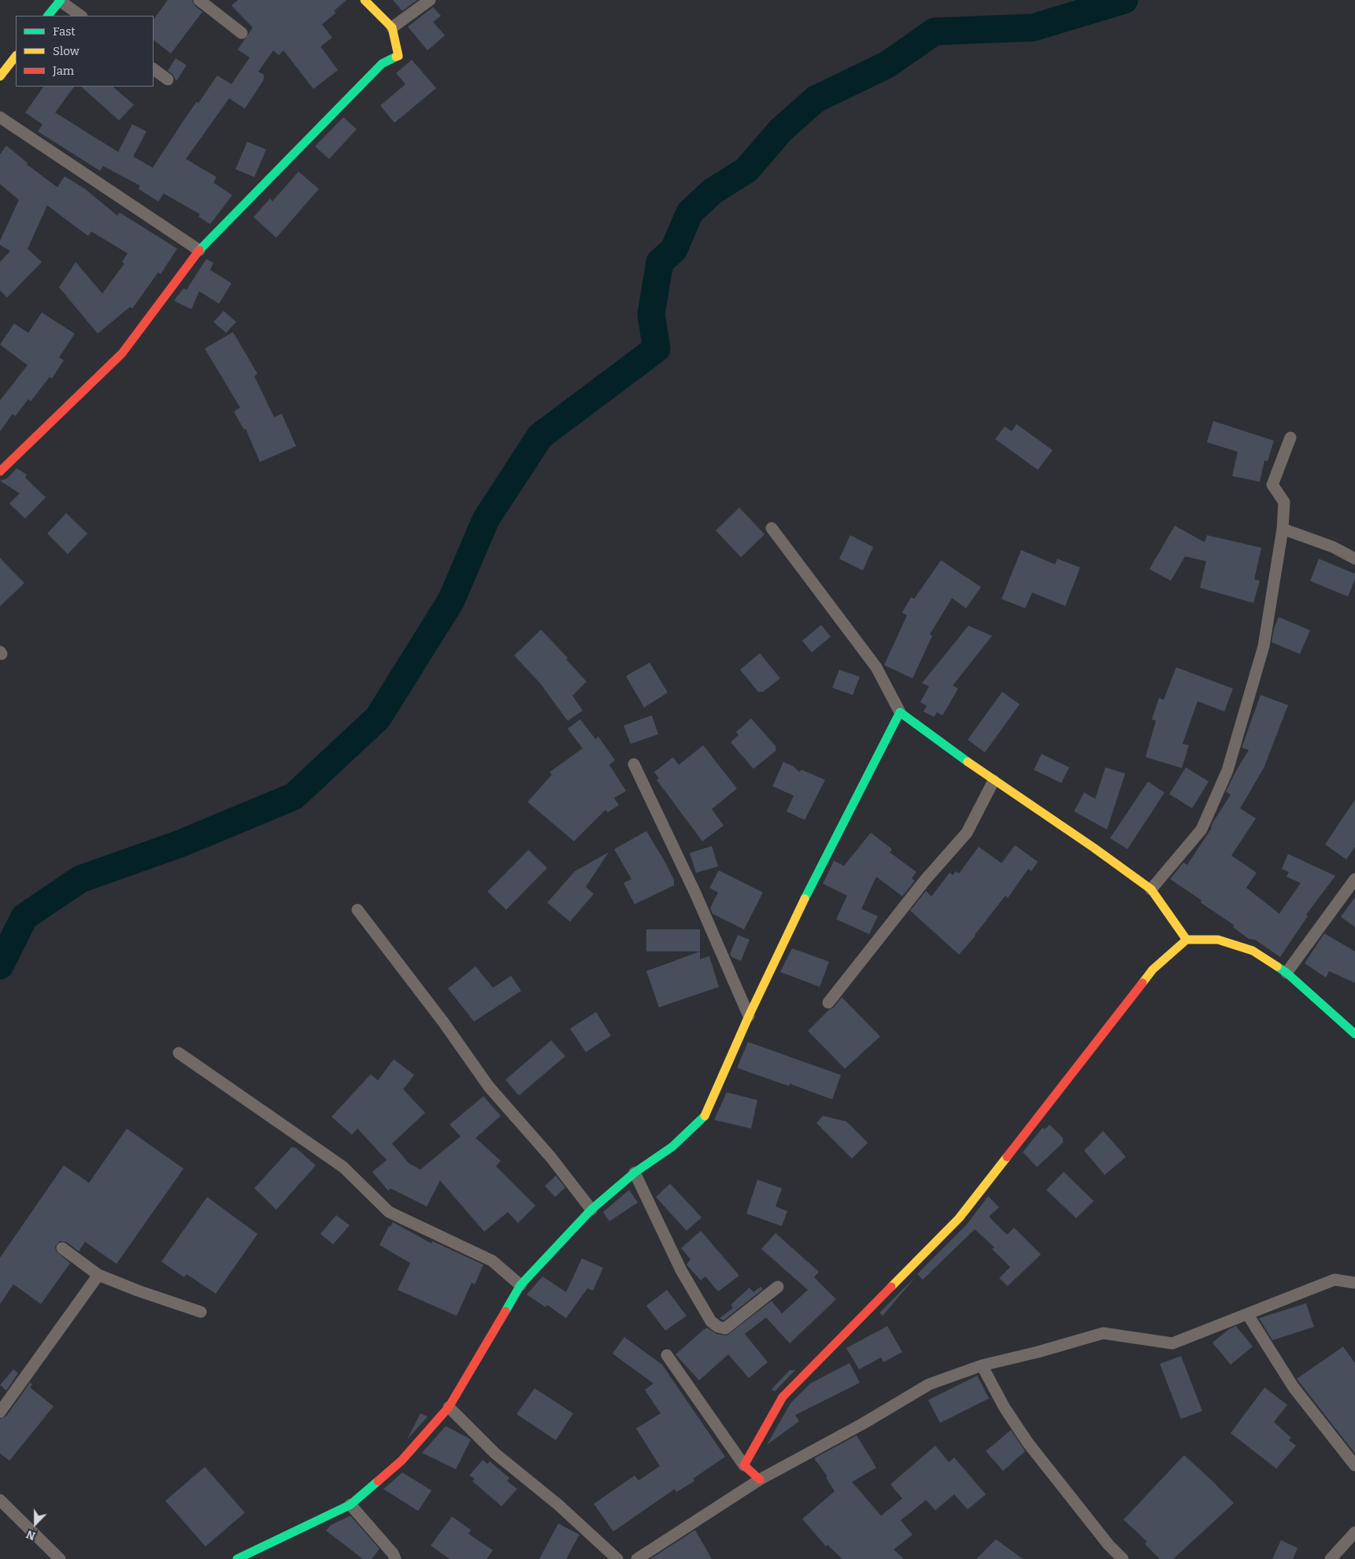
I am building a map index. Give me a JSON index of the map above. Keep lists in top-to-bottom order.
{
  "legend": ["Fast", "Slow", "Jam"],
  "north": "bottom"
}
